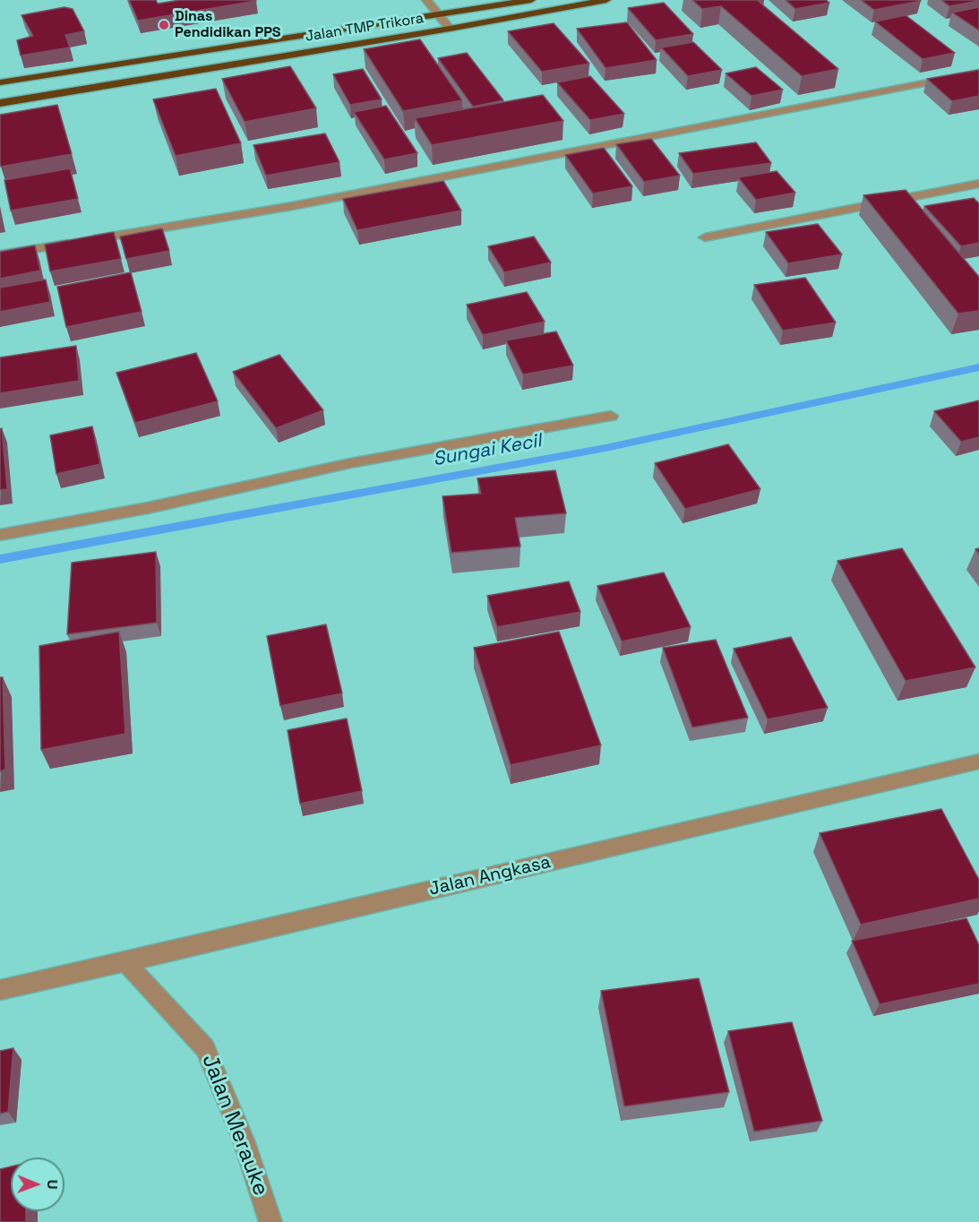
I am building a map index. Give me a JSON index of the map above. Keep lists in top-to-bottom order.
{
  "streets": {
    "highway": ["Jalan TMP Trikora"],
    "street": ["Jalan Angkasa", "Jalan Merauke"]
  },
  "crossings": [
    ["Jalan Angkasa", "Jalan Merauke"]
  ],
  "water": ["Sungai Kecil"],
  "places": ["Dinas Pendidikan PPS"],
  "north": "right"
}
